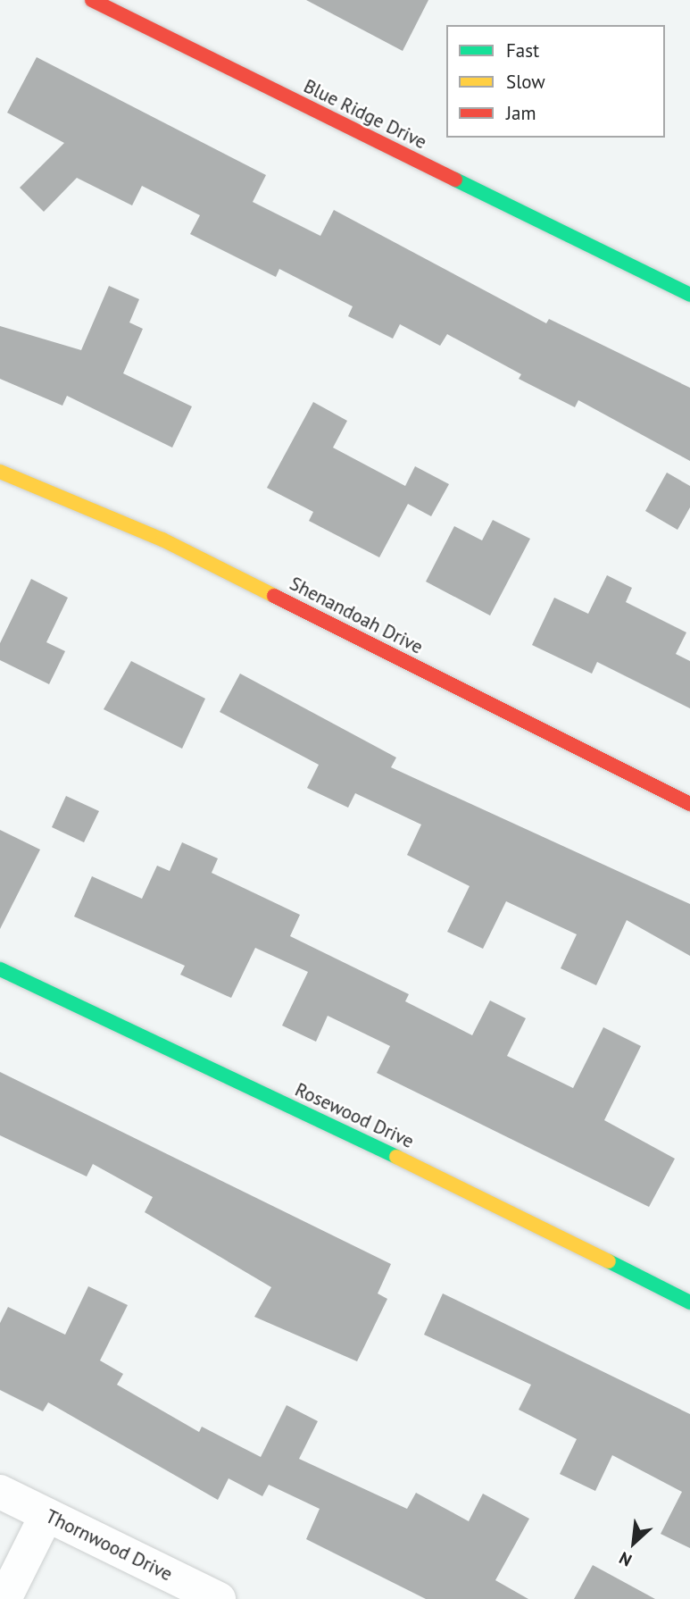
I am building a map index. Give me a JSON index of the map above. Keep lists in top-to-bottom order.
{
  "streets": {
    "street": [
      "Blue Ridge Drive",
      "Shenandoah Drive",
      "Rosewood Drive",
      "Thornwood Drive"
    ]
  },
  "legend": ["Fast", "Slow", "Jam"],
  "north": "bottom left"
}
